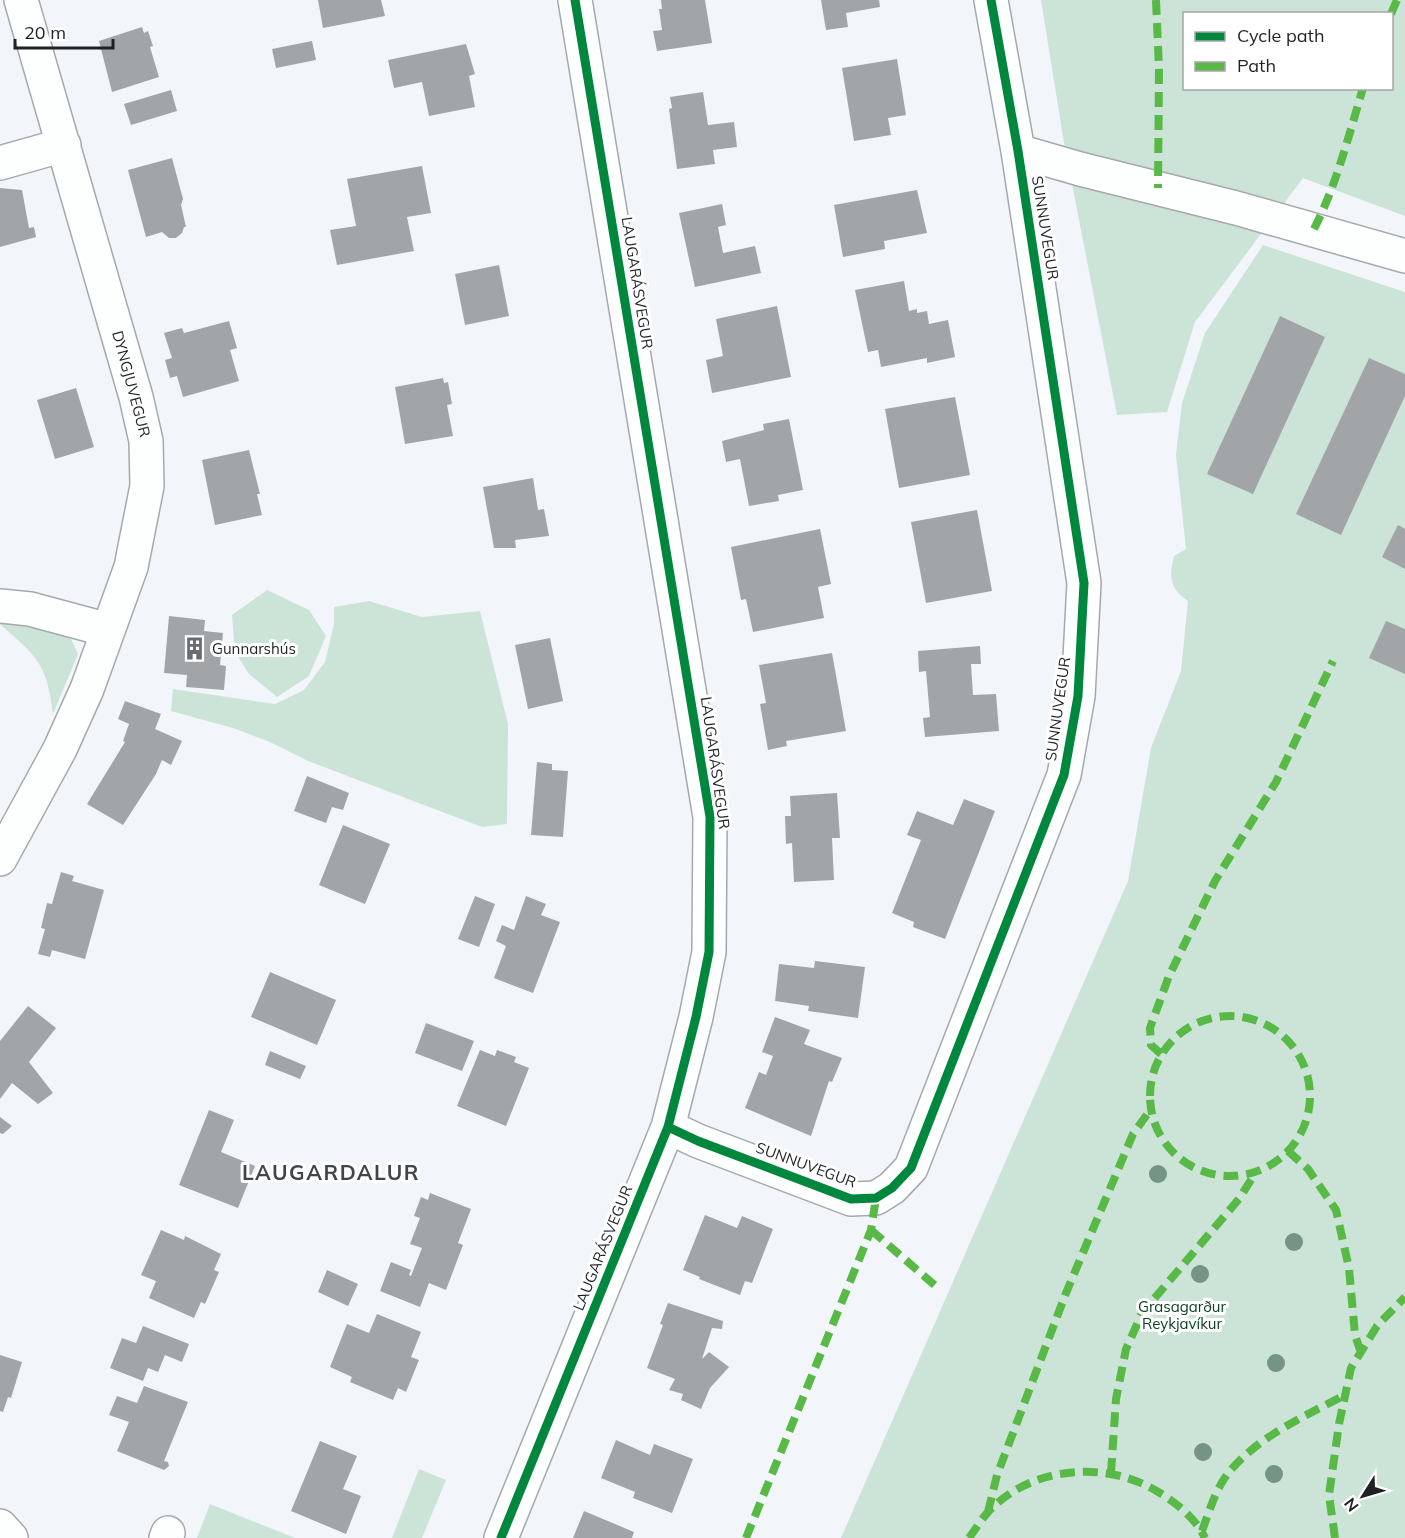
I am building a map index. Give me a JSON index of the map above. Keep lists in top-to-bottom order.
{
  "streets": {
    "street": ["SUNNUVEGUR", "LAUGARÁSVEGUR", "DYNGJUVEGUR"]
  },
  "crossings": [
    ["SUNNUVEGUR", "LAUGARÁSVEGUR"]
  ],
  "districts": ["LAUGARDALUR"],
  "parks": ["Grasagarður Reykjavíkur"],
  "places": {
    "building": ["Gunnarshús"]
  },
  "legend": ["Cycle path", "Path"],
  "scale_bar": "20 m",
  "north": "bottom left"
}
